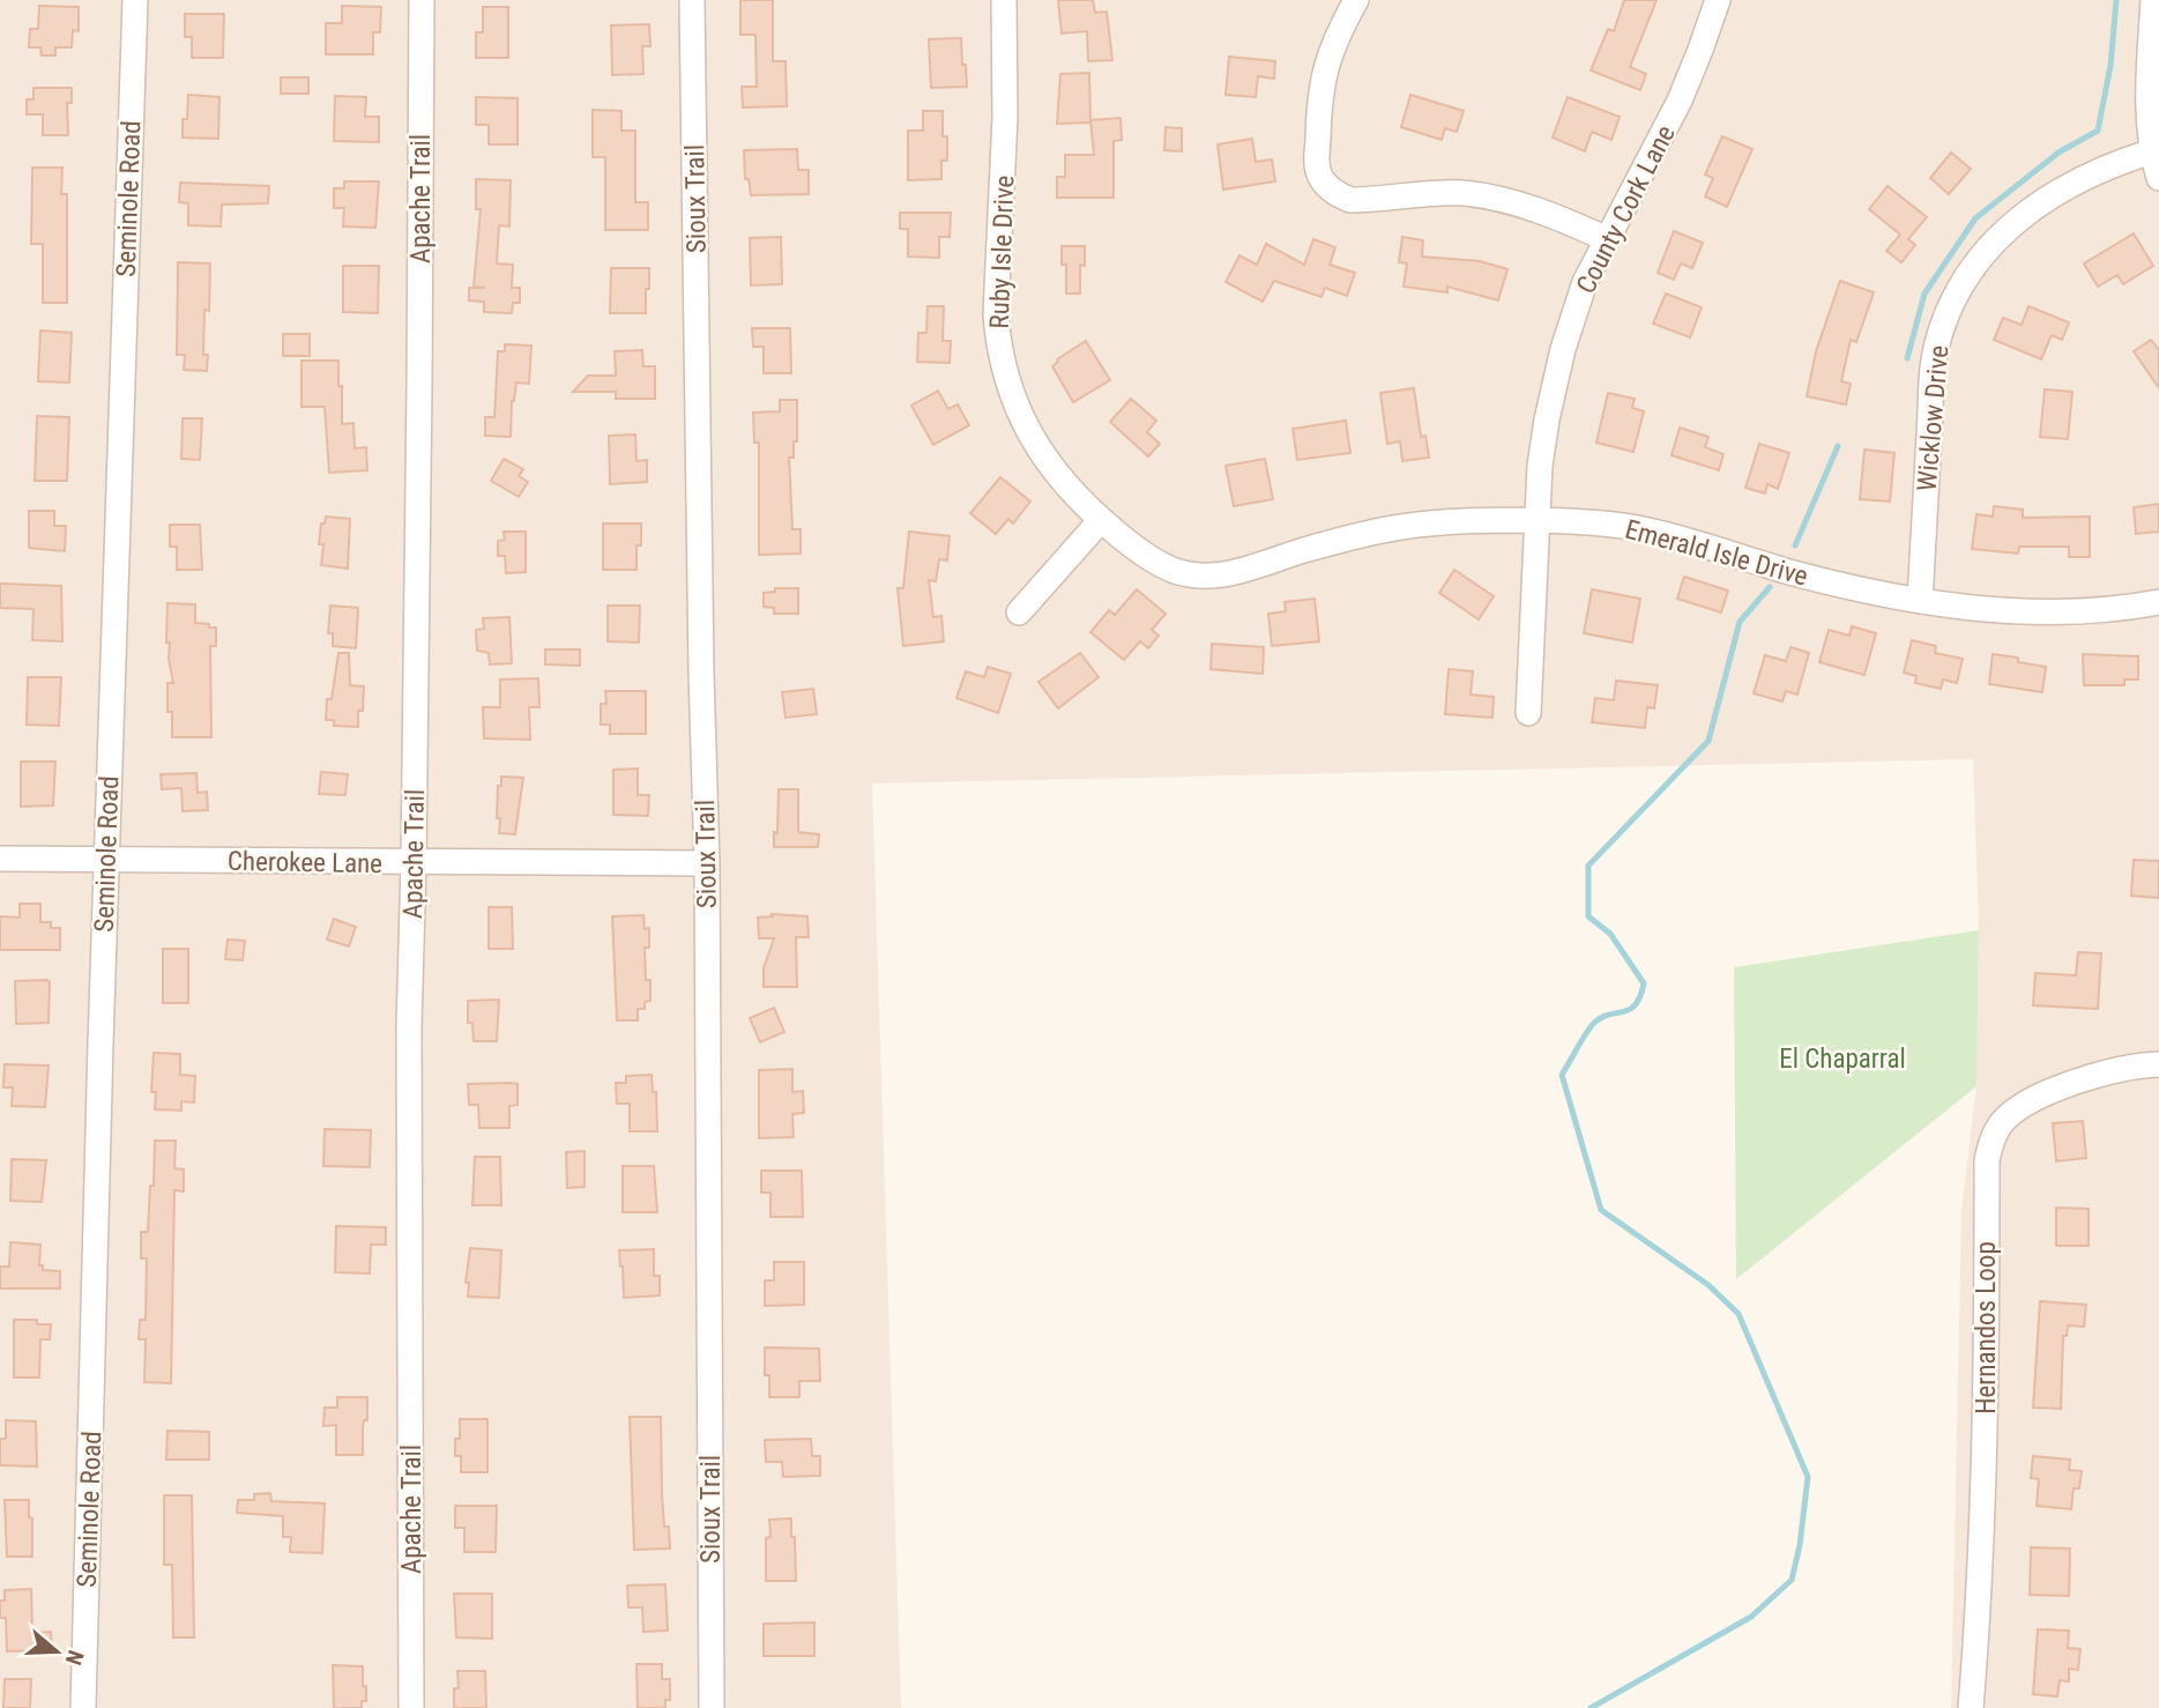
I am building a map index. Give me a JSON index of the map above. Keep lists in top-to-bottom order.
{
  "streets": {
    "street": [
      "Seminole Road",
      "Apache Trail",
      "Sioux Trail",
      "County Cork Lane",
      "Ruby Isle Drive",
      "Wicklow Drive",
      "Emerald Isle Drive",
      "Cherokee Lane",
      "Hernandos Loop"
    ]
  },
  "crossings": [
    ["Seminole Road", "Cherokee Lane"],
    ["Apache Trail", "Cherokee Lane"],
    ["Sioux Trail", "Cherokee Lane"],
    ["County Cork Lane", "Emerald Isle Drive"],
    ["Ruby Isle Drive", "Emerald Isle Drive"],
    ["Wicklow Drive", "Emerald Isle Drive"]
  ],
  "parks": ["El Chaparral"],
  "north": "right"
}
